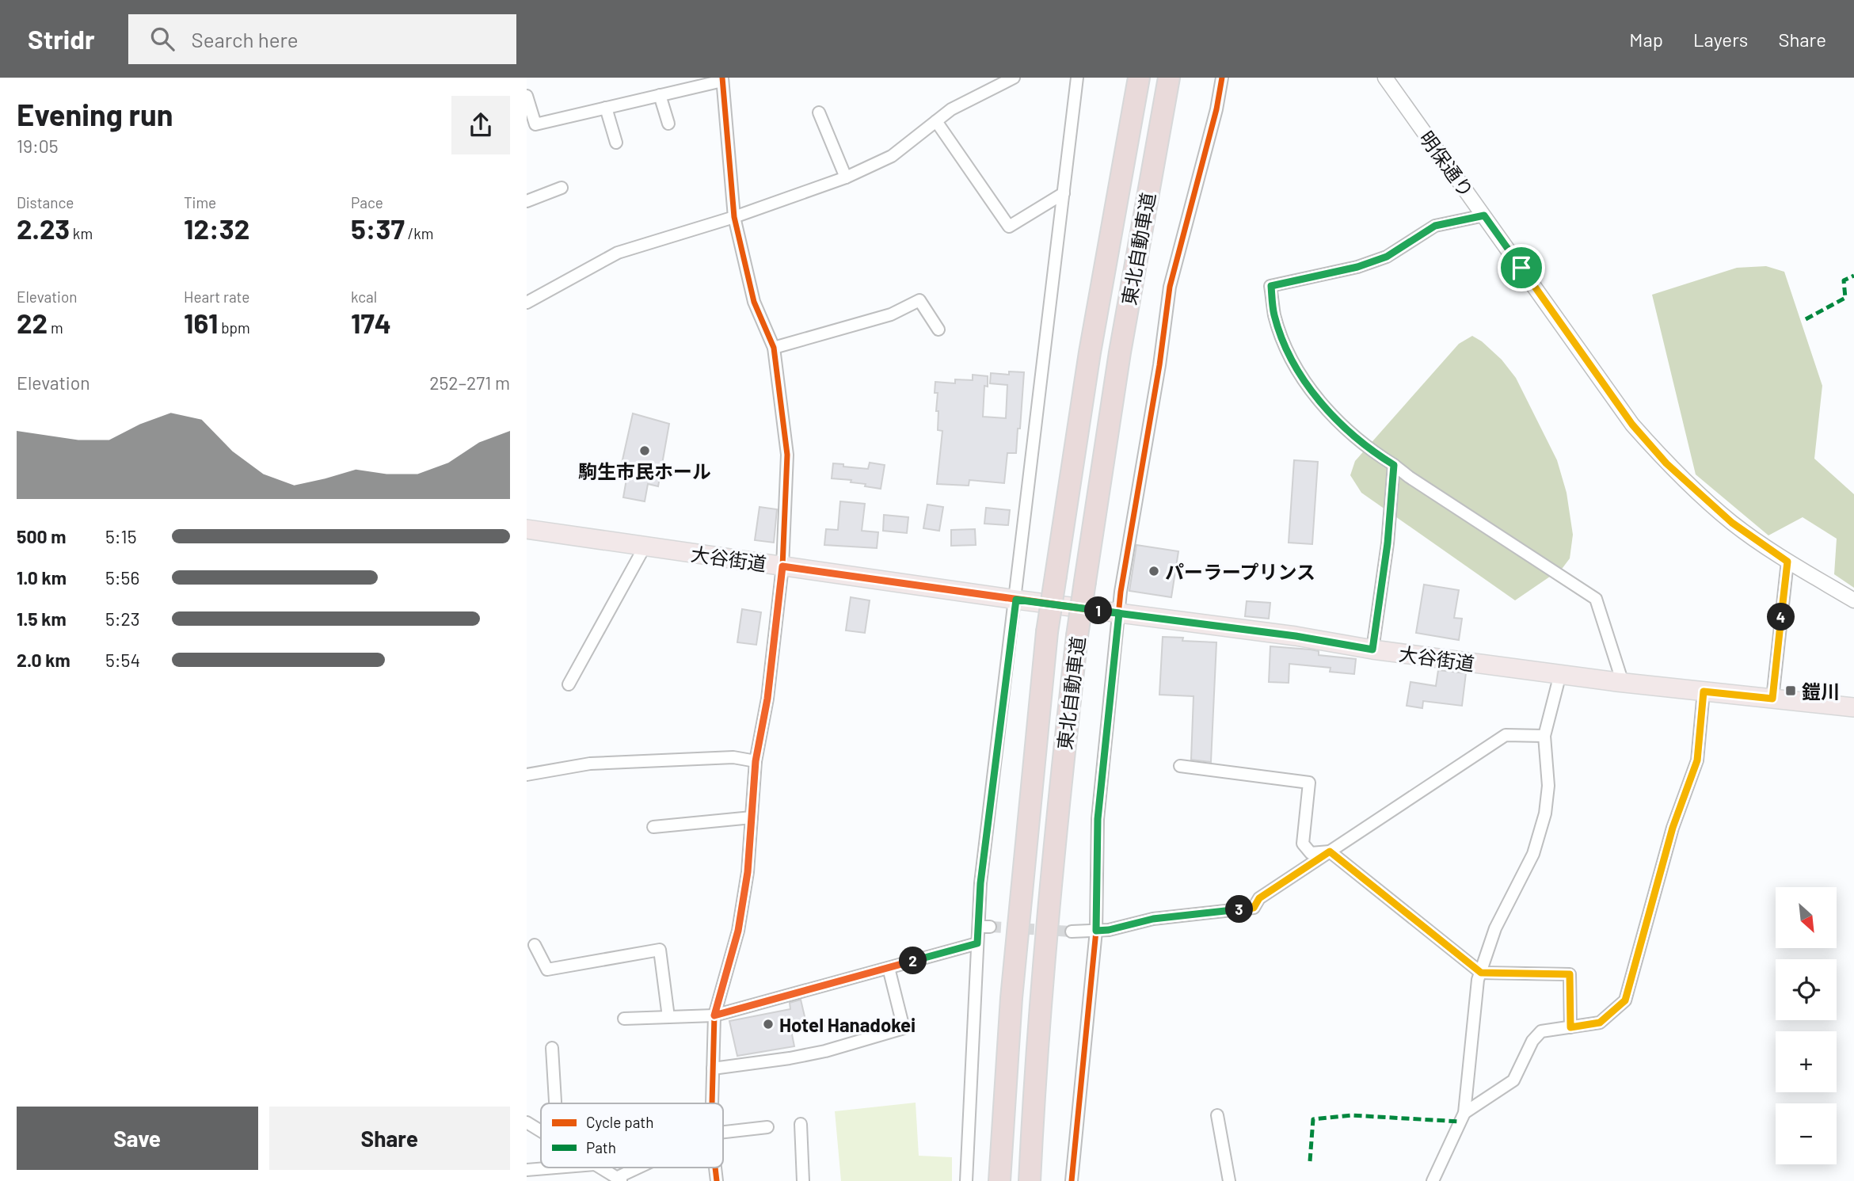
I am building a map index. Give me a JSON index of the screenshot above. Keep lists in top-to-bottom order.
{
  "streets": {
    "highway": ["東北自動車道"],
    "main road": ["大谷街道"],
    "street": ["明保通り"]
  },
  "places": {
    "other": ["駒生市民ホール", "パーラープリンス", "Hotel Hanadokei"],
    "transit": ["鎧川"]
  },
  "legend": ["Cycle path", "Path"],
  "north": "bottom right",
  "page": {
    "header": "Stridr",
    "search": "Search here",
    "nav": ["Map", "Layers", "Share"],
    "heading": ["Evening run", "19:05"],
    "stats": [
      ["Distance", "2.23 km"],
      ["Time", "12:32"],
      ["Pace", "5:37 /km"],
      ["Elevation", "22 m"],
      ["Heart rate", "161 bpm"],
      ["kcal", "174"]
    ],
    "chart": ["Elevation", "252–271 m"],
    "list": [
      {
        "name": "500 m",
        "note": "5:15"
      },
      {
        "name": "1.0 km",
        "note": "5:56"
      },
      {
        "name": "1.5 km",
        "note": "5:23"
      },
      {
        "name": "2.0 km",
        "note": "5:54"
      }
    ],
    "pins": [
      "1",
      "4",
      "3",
      "2"
    ],
    "map_buttons": ["+", "−"],
    "buttons": ["Save", "Share"]
  }
}
